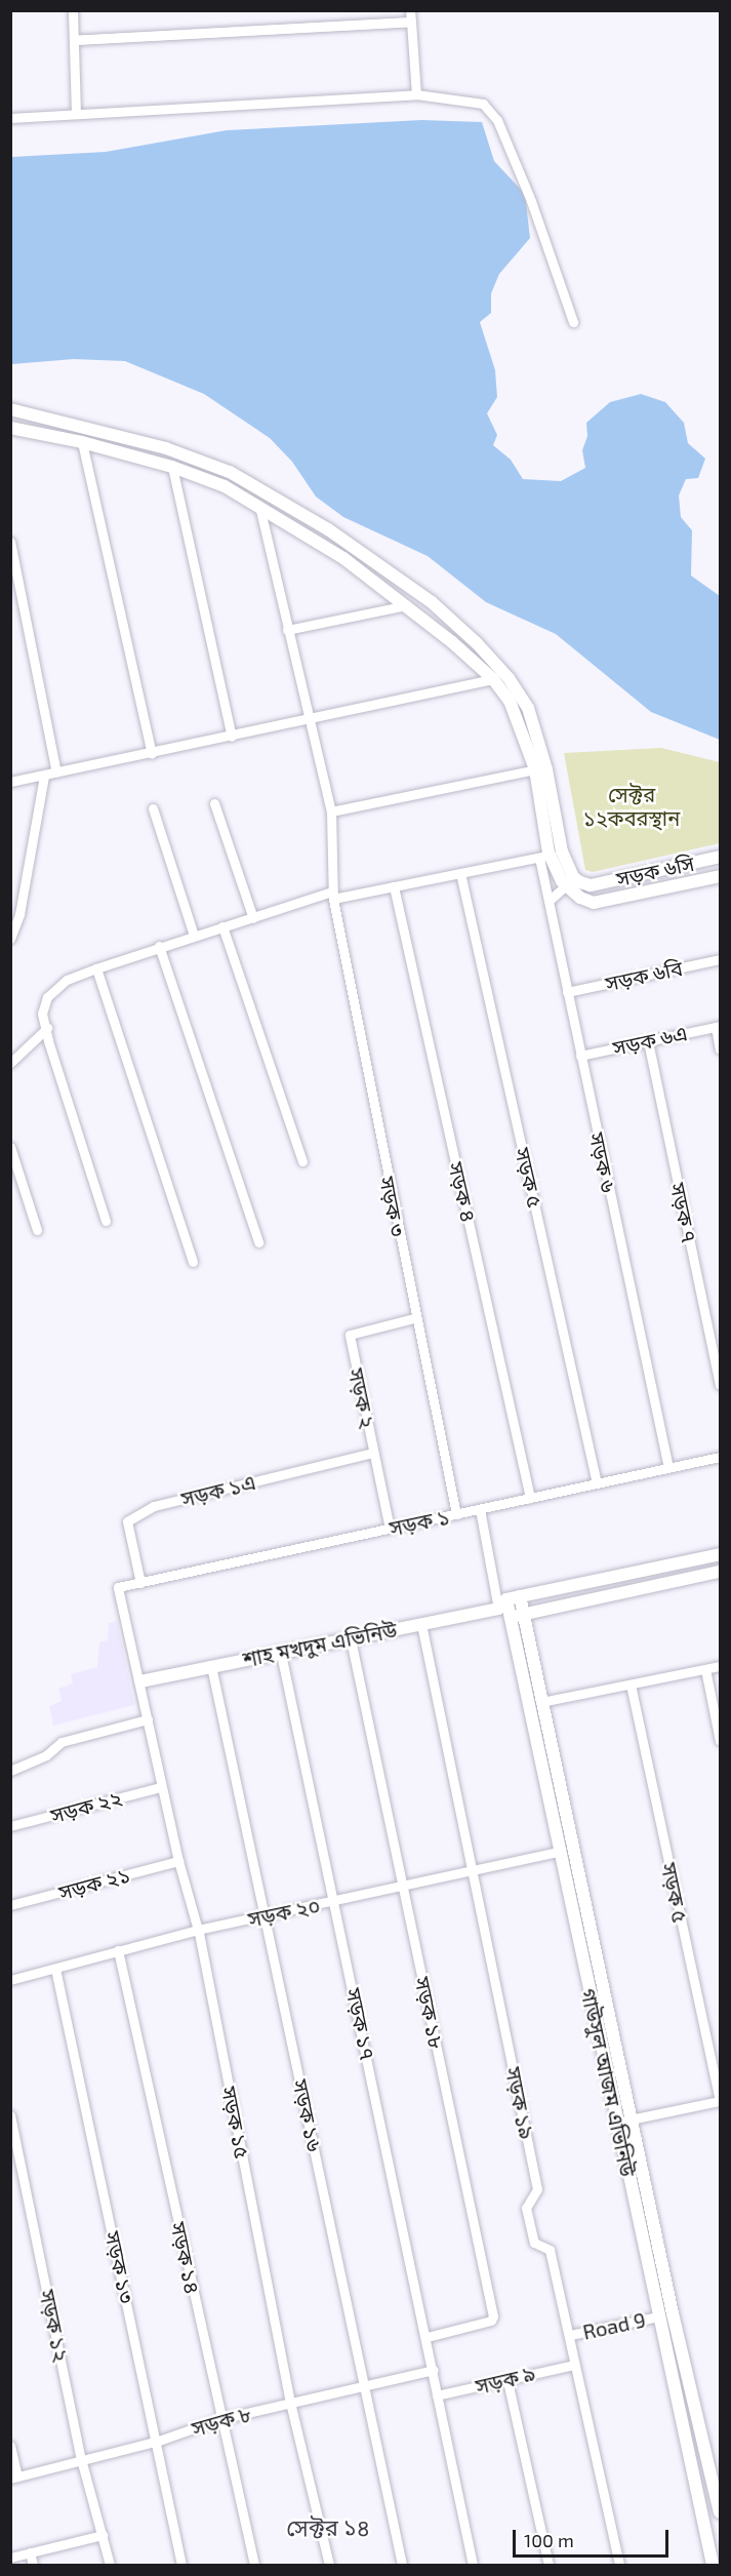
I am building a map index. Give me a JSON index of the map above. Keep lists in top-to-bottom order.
{
  "streets": {
    "street": [
      "সড়ক ৬সি",
      "সড়ক ৬বি",
      "সড়ক ৬এ",
      "সড়ক ৬",
      "সড়ক ৫",
      "সড়ক ৪",
      "সড়ক ৩",
      "সড়ক ৭",
      "সড়ক ২",
      "সড়ক ১এ",
      "সড়ক ১",
      "শাহ মখদুম এভিনিউ",
      "সড়ক ২২",
      "সড়ক ২১",
      "সড়ক ২০",
      "সড়ক ১৮",
      "সড়ক ১৭",
      "গাউসুল আজম এভিনিউ",
      "সড়ক ১৯",
      "সড়ক ১৬",
      "সড়ক ১৫",
      "সড়ক ১৪",
      "সড়ক ১৩",
      "সড়ক ১২",
      "Road 9",
      "সড়ক ৯",
      "সড়ক ৮"
    ]
  },
  "crossings": [
    ["সড়ক ৬বি", "সড়ক ৬"],
    ["সড়ক ৬এ", "সড়ক ৬"],
    ["সড়ক ৬এ", "সড়ক ৭"],
    ["সড়ক ৬", "সড়ক ১"],
    ["সড়ক ৫", "সড়ক ১"],
    ["সড়ক ৪", "সড়ক ১"],
    ["সড়ক ৩", "সড়ক ২"],
    ["সড়ক ৩", "সড়ক ১"],
    ["সড়ক ২", "সড়ক ১এ"],
    ["সড়ক ২", "সড়ক ১"],
    ["সড়ক ১এ", "সড়ক ১"],
    ["সড়ক ১", "সড়ক ১৫"],
    ["শাহ মখদুম এভিনিউ", "সড়ক ১৮"],
    ["শাহ মখদুম এভিনিউ", "সড়ক ১৭"],
    ["শাহ মখদুম এভিনিউ", "গাউসুল আজম এভিনিউ"],
    ["শাহ মখদুম এভিনিউ", "সড়ক ১৯"],
    ["শাহ মখদুম এভিনিউ", "সড়ক ১৬"],
    ["শাহ মখদুম এভিনিউ", "সড়ক ১৫"],
    ["সড়ক ২২", "সড়ক ১৫"],
    ["সড়ক ২১", "সড়ক ১৫"],
    ["সড়ক ২০", "সড়ক ১৮"],
    ["সড়ক ২০", "সড়ক ১৭"],
    ["সড়ক ২০", "গাউসুল আজম এভিনিউ"],
    ["সড়ক ২০", "সড়ক ১৯"],
    ["সড়ক ২০", "সড়ক ১৬"],
    ["সড়ক ২০", "সড়ক ১৫"],
    ["সড়ক ২০", "সড়ক ১৪"],
    ["সড়ক ২০", "সড়ক ১৩"],
    ["সড়ক ১৮", "সড়ক ১৭"],
    ["সড়ক ১৭", "সড়ক ৯"],
    ["সড়ক ১৭", "সড়ক ৮"],
    ["গাউসুল আজম এভিনিউ", "Road 9"],
    ["সড়ক ১৯", "Road 9"],
    ["সড়ক ১৯", "সড়ক ৯"],
    ["সড়ক ১৬", "সড়ক ৮"],
    ["সড়ক ১৫", "সড়ক ৮"],
    ["সড়ক ১৪", "সড়ক ৮"],
    ["সড়ক ১৩", "সড়ক ৮"],
    ["সড়ক ১২", "সড়ক ৮"]
  ],
  "districts": ["সেক্টর ১৪"],
  "parks": ["সেক্টর ১২কবরস্থান"],
  "scale_bar": "100 m"
}
